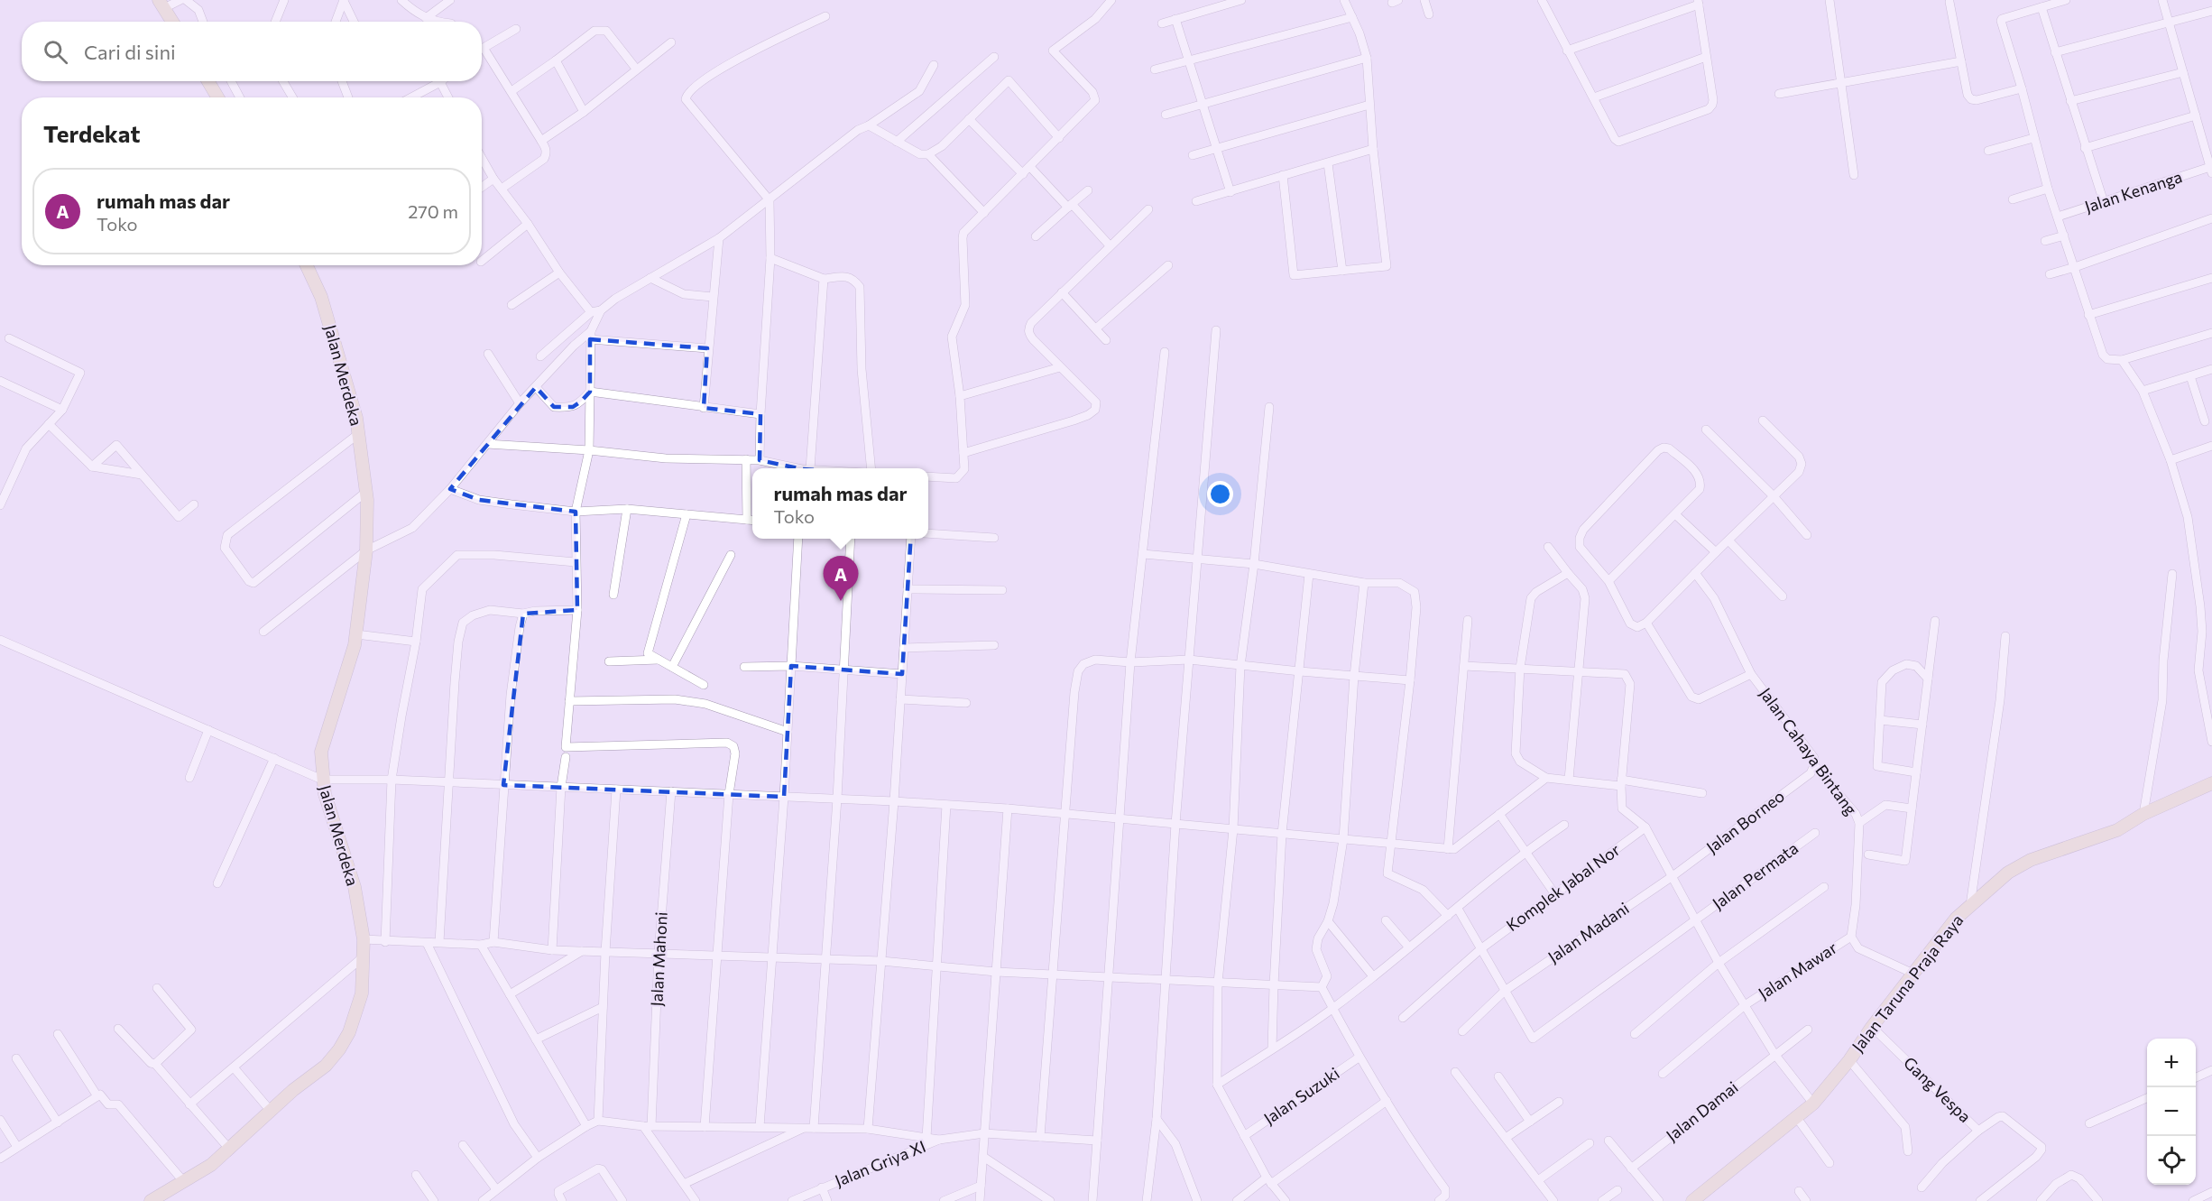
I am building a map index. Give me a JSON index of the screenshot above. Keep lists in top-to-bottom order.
{
  "streets": {
    "street": [
      "Jalan Kenanga",
      "Jalan Merdeka",
      "Jalan Cahaya Bintang",
      "Jalan Borneo",
      "Jalan Permata",
      "Komplek Jabal Nor",
      "Jalan Madani",
      "Jalan Mahoni",
      "Jalan Mawar",
      "Jalan Taruna Praja Raya",
      "Gang Vespa",
      "Jalan Suzuki",
      "Jalan Damai",
      "Jalan Griya XI"
    ]
  },
  "crossings": [
    ["Jalan Cahaya Bintang", "Jalan Borneo"],
    ["Jalan Cahaya Bintang", "Jalan Mawar"],
    ["Jalan Borneo", "Jalan Madani"],
    ["Jalan Permata", "Jalan Madani"],
    ["Jalan Taruna Praja Raya", "Gang Vespa"]
  ],
  "page": {
    "search": "Cari di sini",
    "heading": "Terdekat",
    "list": [
      {
        "mark": "A",
        "name": "rumah mas dar",
        "note": "Toko",
        "value": "270 m"
      }
    ],
    "popup": ["rumah mas dar", "Toko"],
    "pins": "A",
    "map_buttons": ["+", "−"]
  }
}
